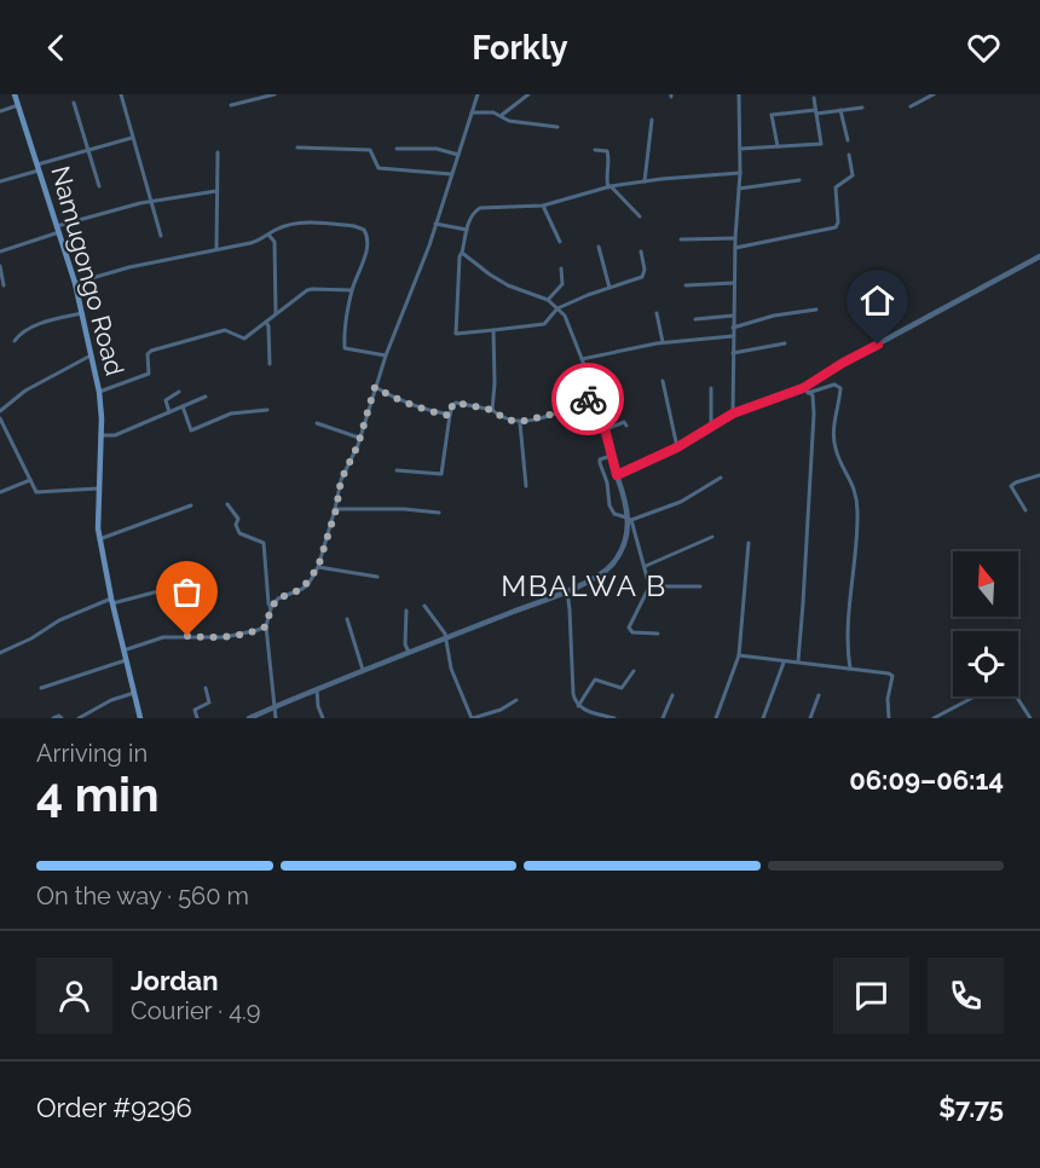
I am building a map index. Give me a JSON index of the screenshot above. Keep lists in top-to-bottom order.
{
  "streets": {
    "main road": ["Namugongo Road"]
  },
  "districts": ["MBALWA B"],
  "north": "top",
  "page": {
    "header": "Forkly",
    "heading": ["4 min", "Arriving in", "06:09–06:14"],
    "panel": [
      "Jordan",
      "Courier · 4.9",
      "Order #9296",
      "$7.75"
    ],
    "bar": "On the way · 560 m"
  }
}
